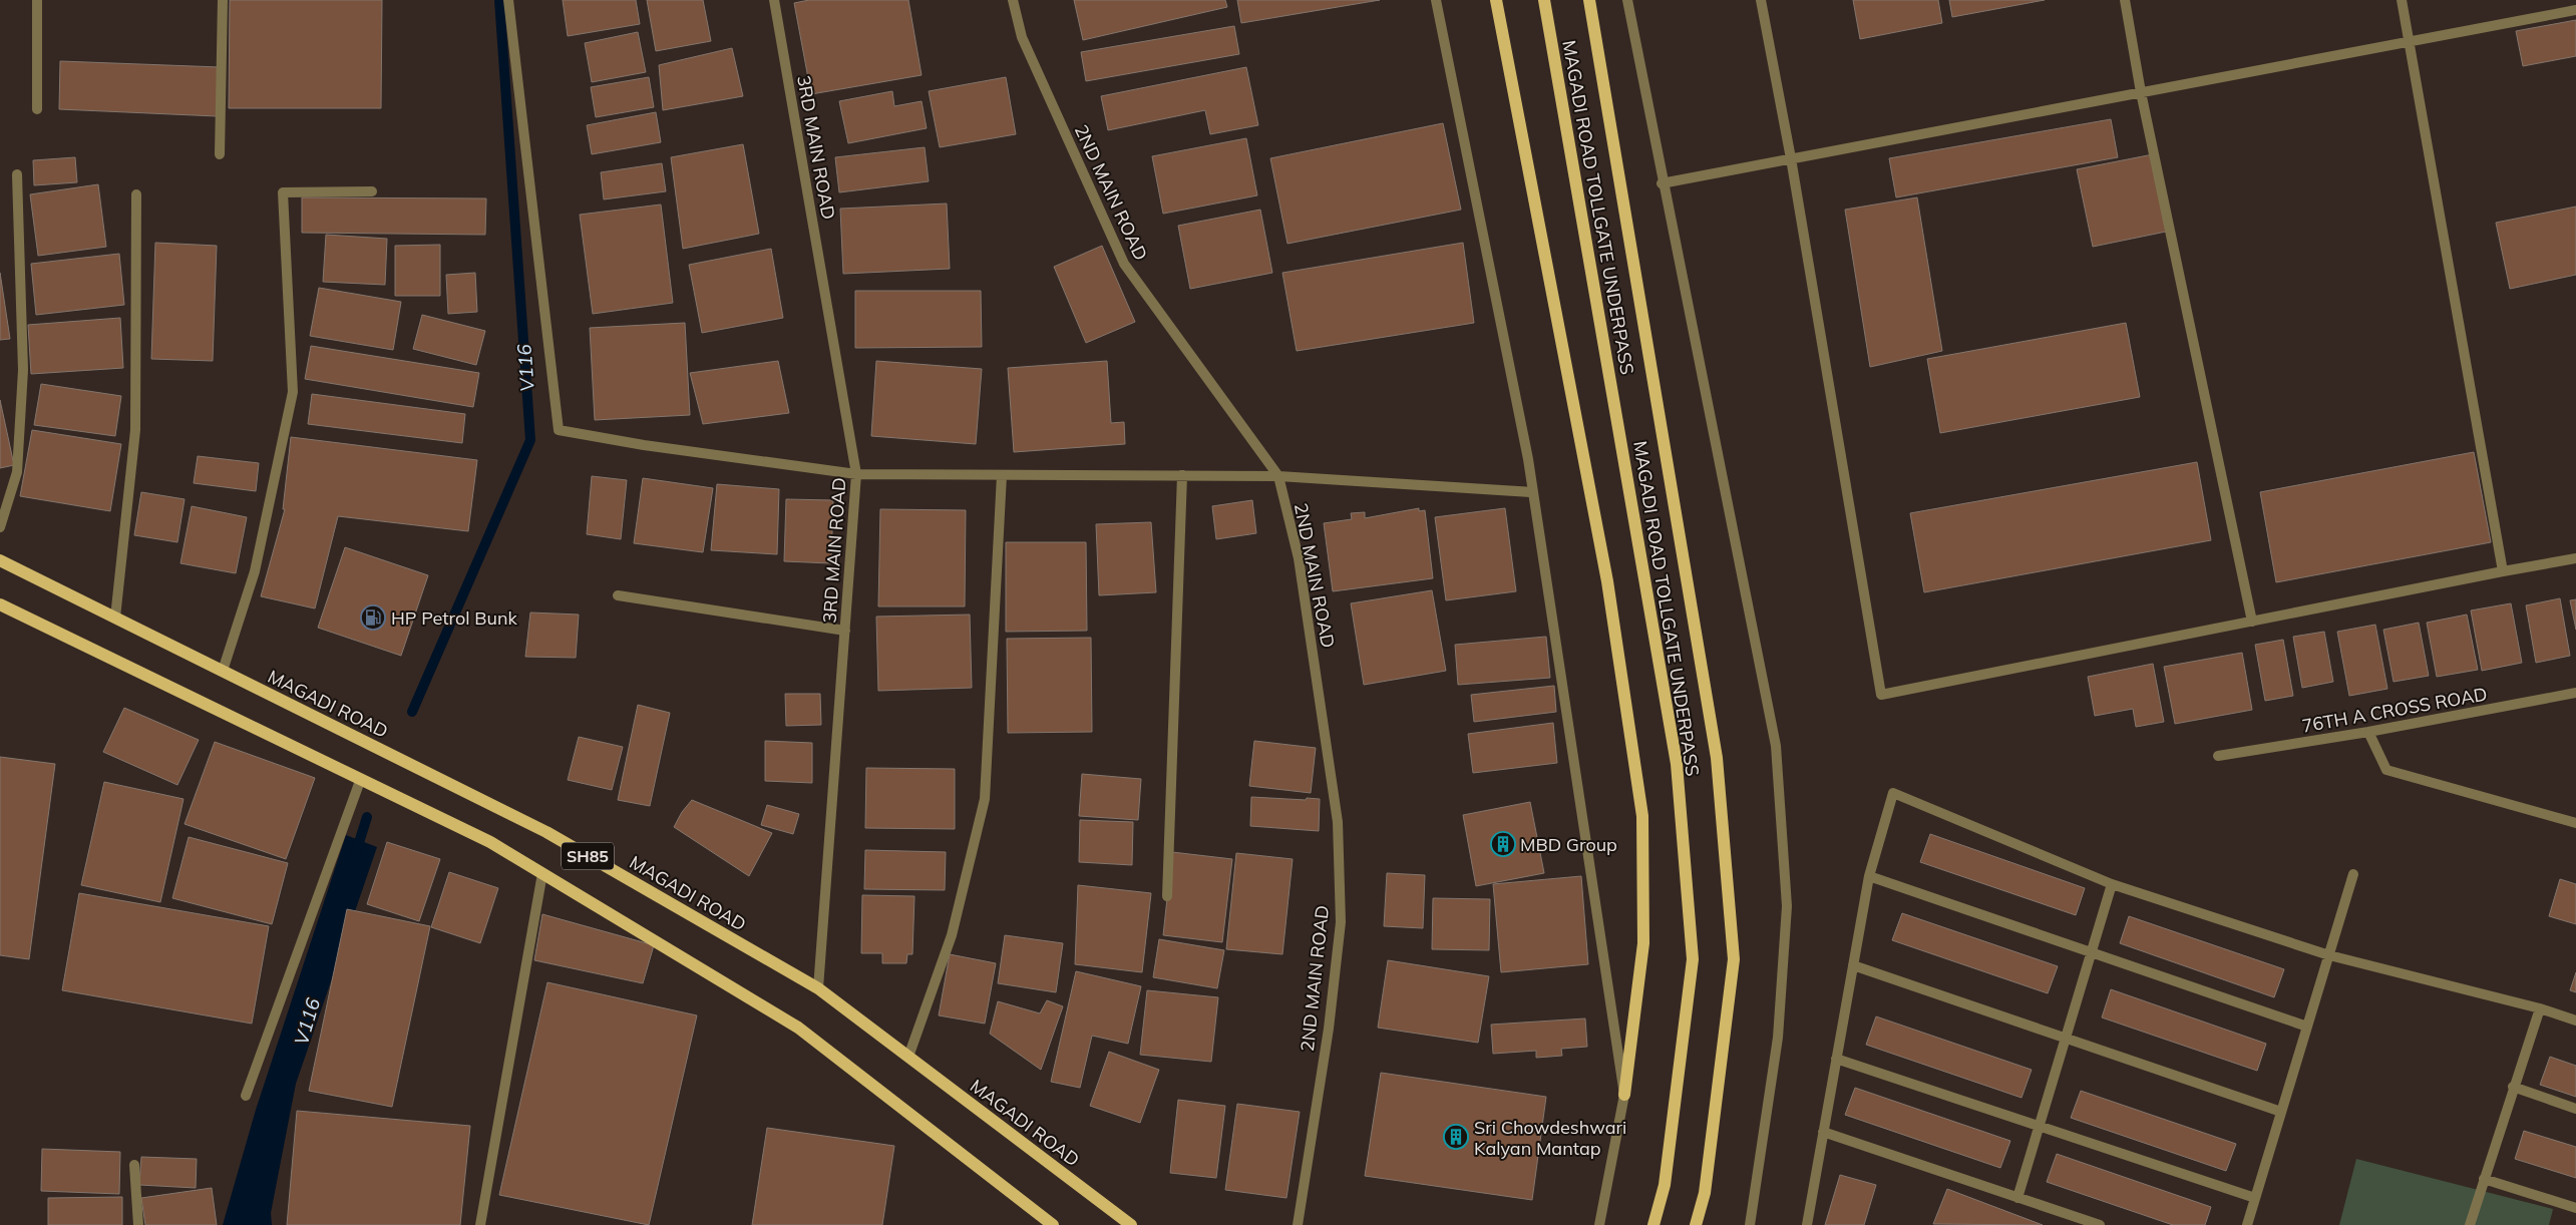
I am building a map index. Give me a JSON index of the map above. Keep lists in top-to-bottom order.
{
  "streets": {
    "main road": ["MAGADI ROAD TOLLGATE UNDERPASS", "MAGADI ROAD", "SH85"],
    "street": ["3RD MAIN ROAD", "2ND MAIN ROAD", "76TH A CROSS ROAD"]
  },
  "crossings": [
    ["3RD MAIN ROAD", "MAGADI ROAD"]
  ],
  "water": ["V116"],
  "places": {
    "fuel station": ["HP Petrol Bunk"],
    "building": ["MBD Group", "Sri Chowdeshwari Kalyan Mantap"]
  }
}
